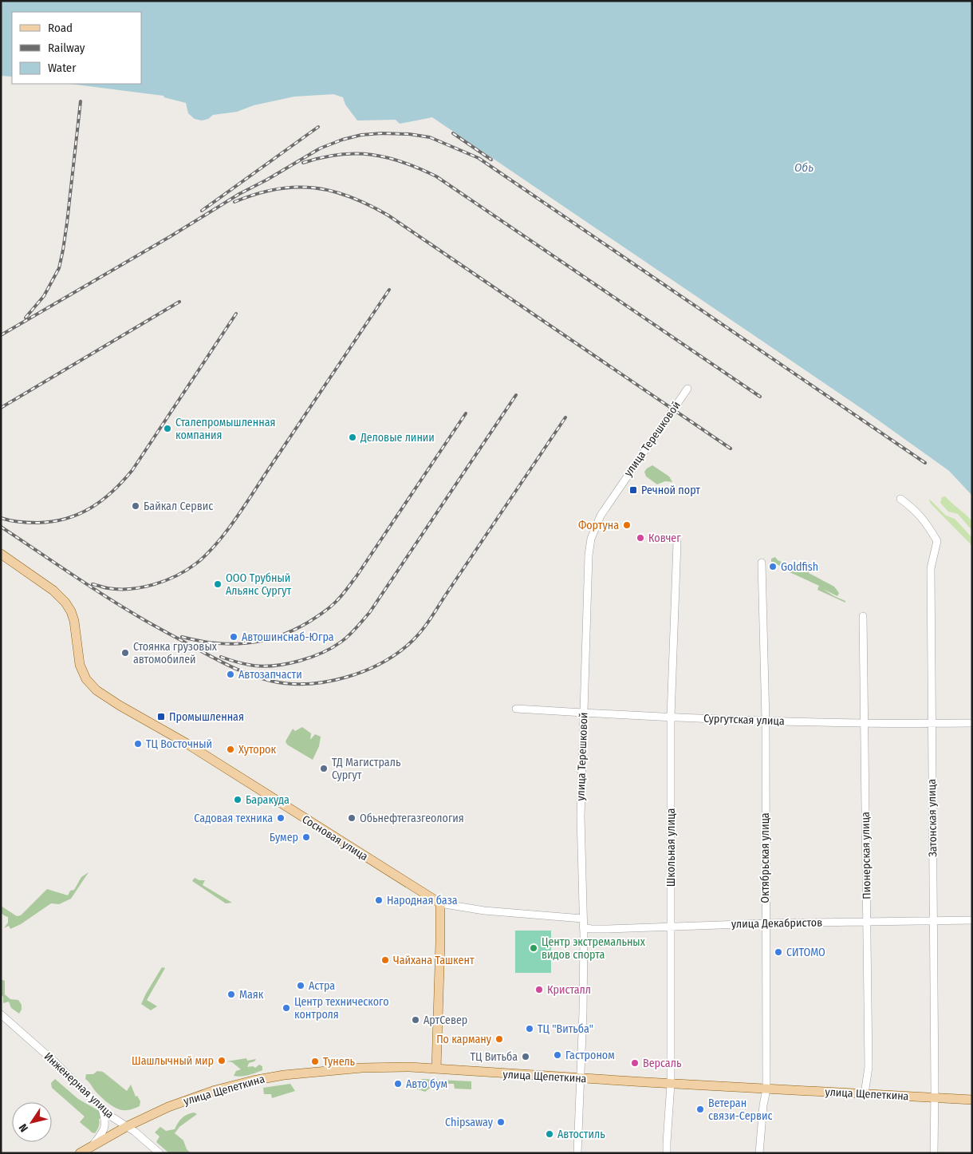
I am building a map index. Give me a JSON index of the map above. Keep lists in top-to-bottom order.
{
  "streets": {
    "main road": ["Сосновая улица", "улица Щепеткина"],
    "street": [
      "улица Терешковой",
      "Сургутская улица",
      "Затонская улица",
      "Школьная улица",
      "Пионерская улица",
      "Октябрьская улица",
      "улица Декабристов",
      "Инженерная улица"
    ]
  },
  "crossings": [
    ["улица Терешковой", "Сургутская улица"],
    ["улица Терешковой", "улица Декабристов"],
    ["улица Терешковой", "улица Щепеткина"],
    ["Сургутская улица", "Затонская улица"],
    ["Сургутская улица", "Школьная улица"],
    ["Сургутская улица", "Пионерская улица"],
    ["Сургутская улица", "Октябрьская улица"],
    ["Затонская улица", "улица Декабристов"],
    ["Затонская улица", "улица Щепеткина"],
    ["Школьная улица", "улица Декабристов"],
    ["Школьная улица", "улица Щепеткина"],
    ["Пионерская улица", "улица Декабристов"],
    ["Пионерская улица", "улица Щепеткина"],
    ["Октябрьская улица", "улица Декабристов"],
    ["Октябрьская улица", "улица Щепеткина"],
    ["улица Щепеткина", "Инженерная улица"]
  ],
  "water": ["Обь"],
  "places": {
    "other": [
      "Сталепромышленная компания",
      "Деловые линии",
      "Байкал Сервис",
      "Фортуна",
      "Ковчег",
      "Goldfish",
      "ООО Трубный Альянс Сургут",
      "Автошинснаб-Югра",
      "Стоянка грузовых автомобилей",
      "Автозапчасти",
      "ТЦ Восточный",
      "Хуторок",
      "ТД Магистраль Сургут",
      "Баракуда",
      "Садовая техника",
      "Обьнефтегазгеология",
      "Бумер",
      "Народная база",
      "Центр экстремальных видов спорта",
      "СИТОМО",
      "Чайхана Ташкент",
      "Астра",
      "Кристалл",
      "Маяк",
      "Центр технического контроля",
      "АртСевер",
      "ТЦ \"Витьба\"",
      "По карману",
      "Гастроном",
      "ТЦ Витьба",
      "Шашлычный мир",
      "Тунель",
      "Версаль",
      "Авто бум",
      "Ветеран связи-Сервис",
      "Chipsaway",
      "Автостиль"
    ],
    "transit": ["Речной порт", "Промышленная"]
  },
  "legend": ["Road", "Railway", "Water"],
  "north": "bottom left"
}
